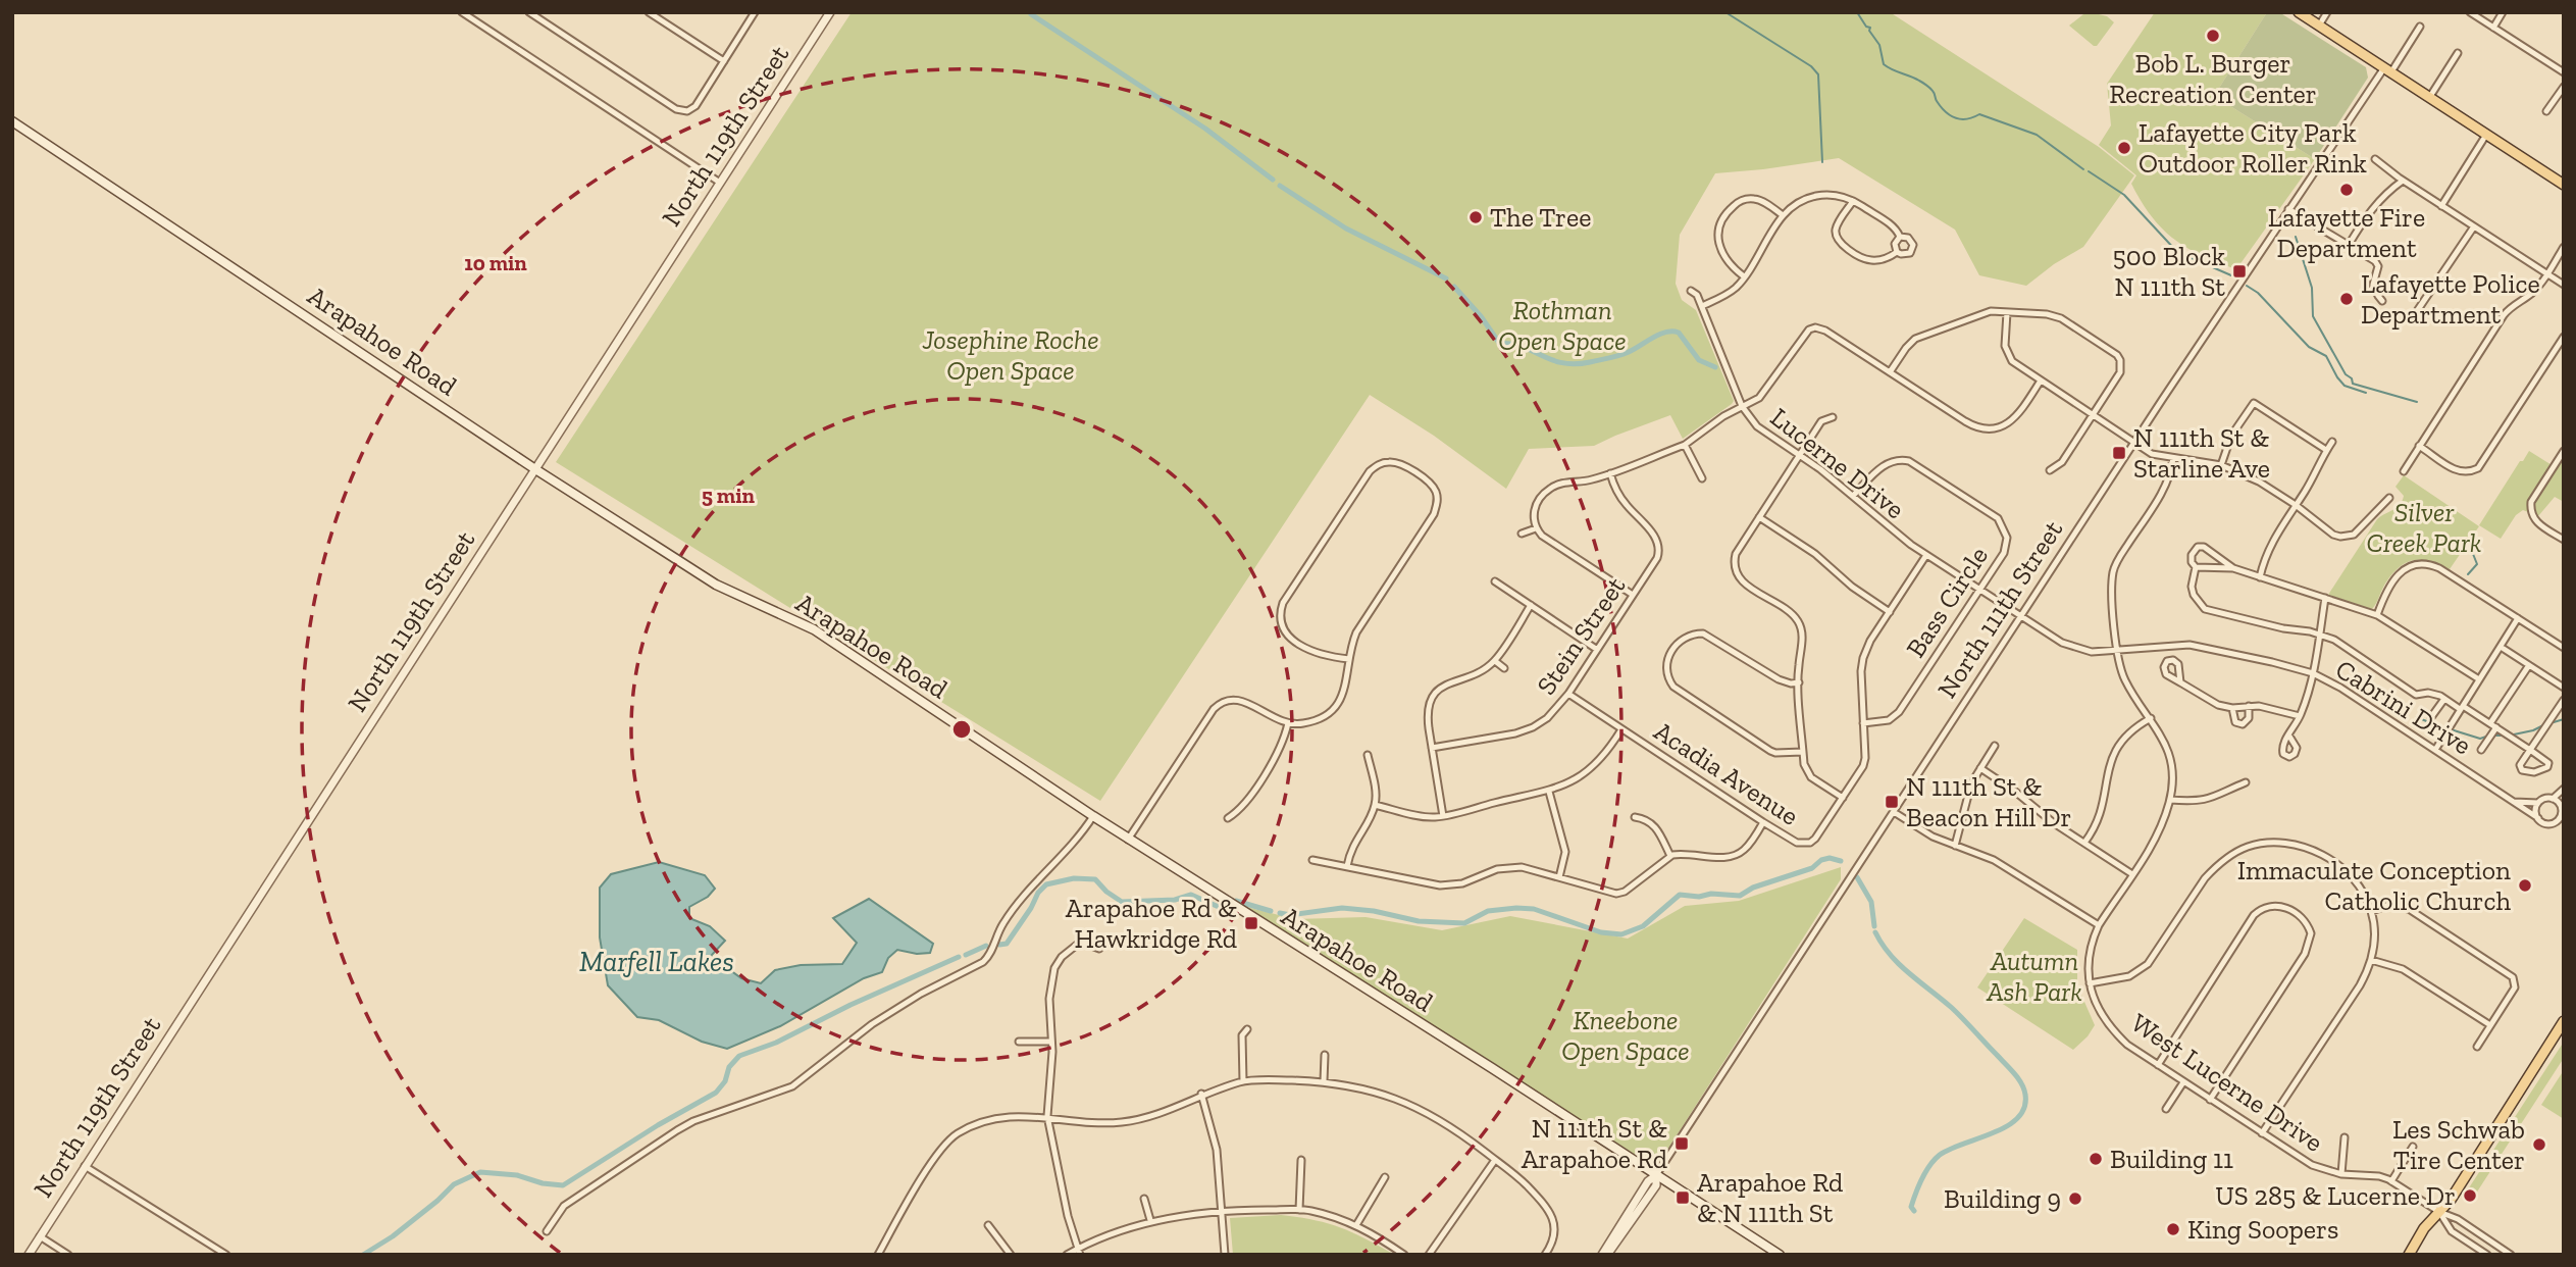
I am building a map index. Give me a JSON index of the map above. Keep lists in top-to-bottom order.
{
  "streets": {
    "main road": ["Arapahoe Road"],
    "street": [
      "North 119th Street",
      "Lucerne Drive",
      "Bass Circle",
      "North 111th Street",
      "Stein Street",
      "Cabrini Drive",
      "Acadia Avenue",
      "West Lucerne Drive"
    ]
  },
  "crossings": [
    ["North 119th Street", "Arapahoe Road"],
    ["Arapahoe Road", "North 111th Street"],
    ["Lucerne Drive", "Bass Circle"],
    ["Lucerne Drive", "North 111th Street"],
    ["Lucerne Drive", "Cabrini Drive"],
    ["Lucerne Drive", "Acadia Avenue"],
    ["Bass Circle", "Acadia Avenue"],
    ["North 111th Street", "Cabrini Drive"],
    ["Stein Street", "Acadia Avenue"]
  ],
  "water": ["Marfell Lakes"],
  "parks": [
    "Rothman Open Space",
    "Josephine Roche Open Space",
    "Silver Creek Park",
    "Autumn Ash Park",
    "Kneebone Open Space"
  ],
  "places": {
    "other": [
      "Bob L. Burger Recreation Center",
      "Lafayette City Park Outdoor Roller Rink",
      "Lafayette Fire Department",
      "The Tree",
      "Lafayette Police Department",
      "Immaculate Conception Catholic Church",
      "Les Schwab Tire Center",
      "Building 11",
      "US 285 & Lucerne Dr",
      "Building 9",
      "King Soopers"
    ],
    "transit": [
      "500 Block N 111th St",
      "N 111th St & Starline Ave",
      "N 111th St & Beacon Hill Dr",
      "Arapahoe Rd & Hawkridge Rd",
      "N 111th St & Arapahoe Rd",
      "Arapahoe Rd & N 111th St"
    ]
  },
  "rings": ["10 min", "5 min"]
}
